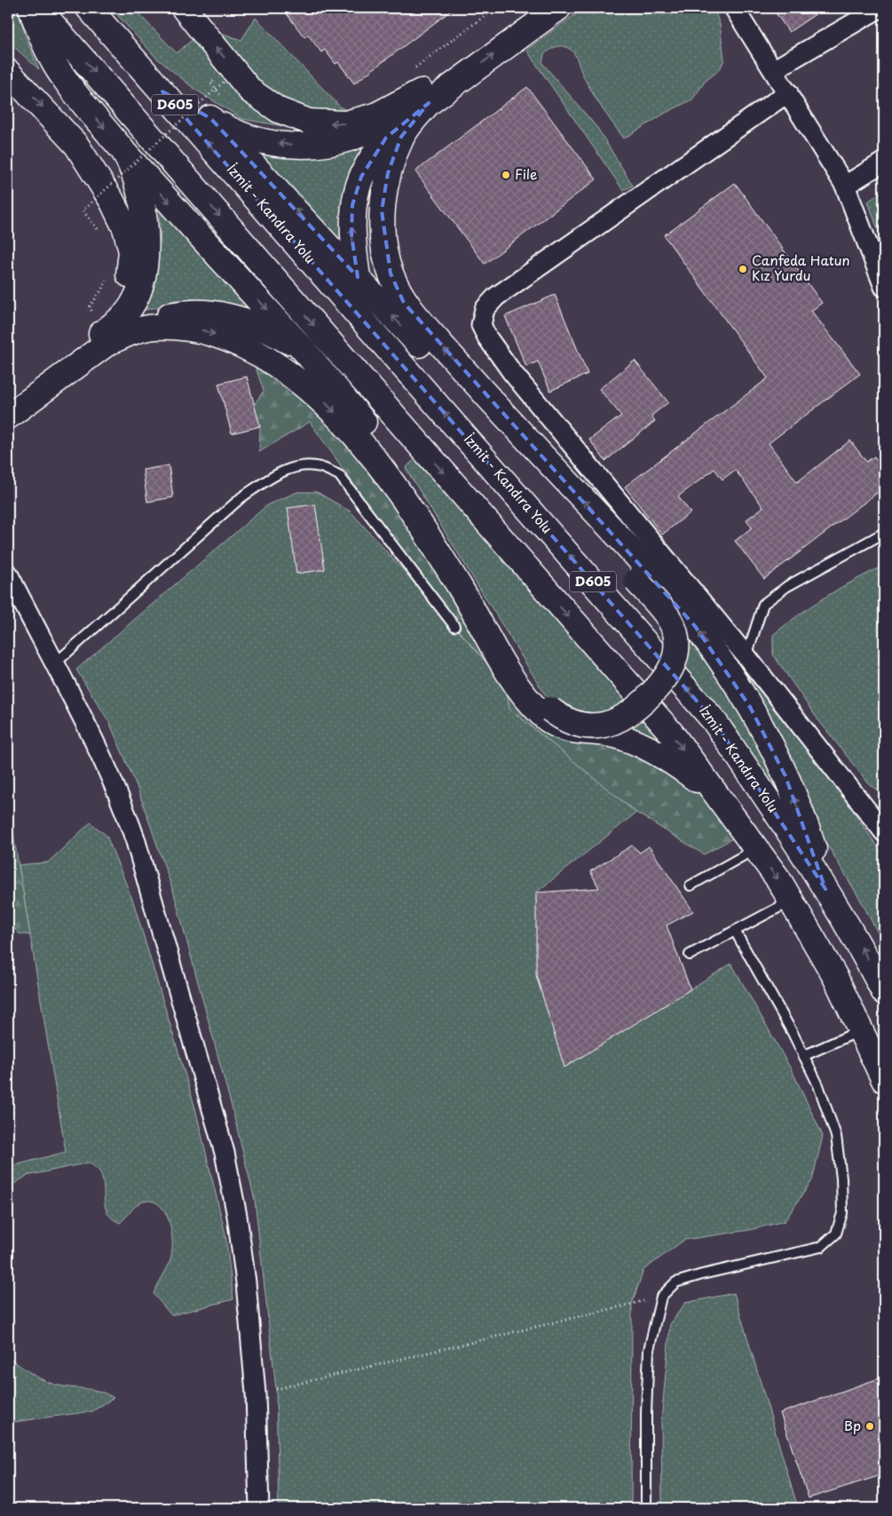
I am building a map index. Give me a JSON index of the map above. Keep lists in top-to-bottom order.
{
  "streets": {
    "main road": ["D605", "İzmit - Kandıra Yolu"]
  },
  "places": ["File", "Canfeda Hatun Kız Yurdu", "Bp"]
}
